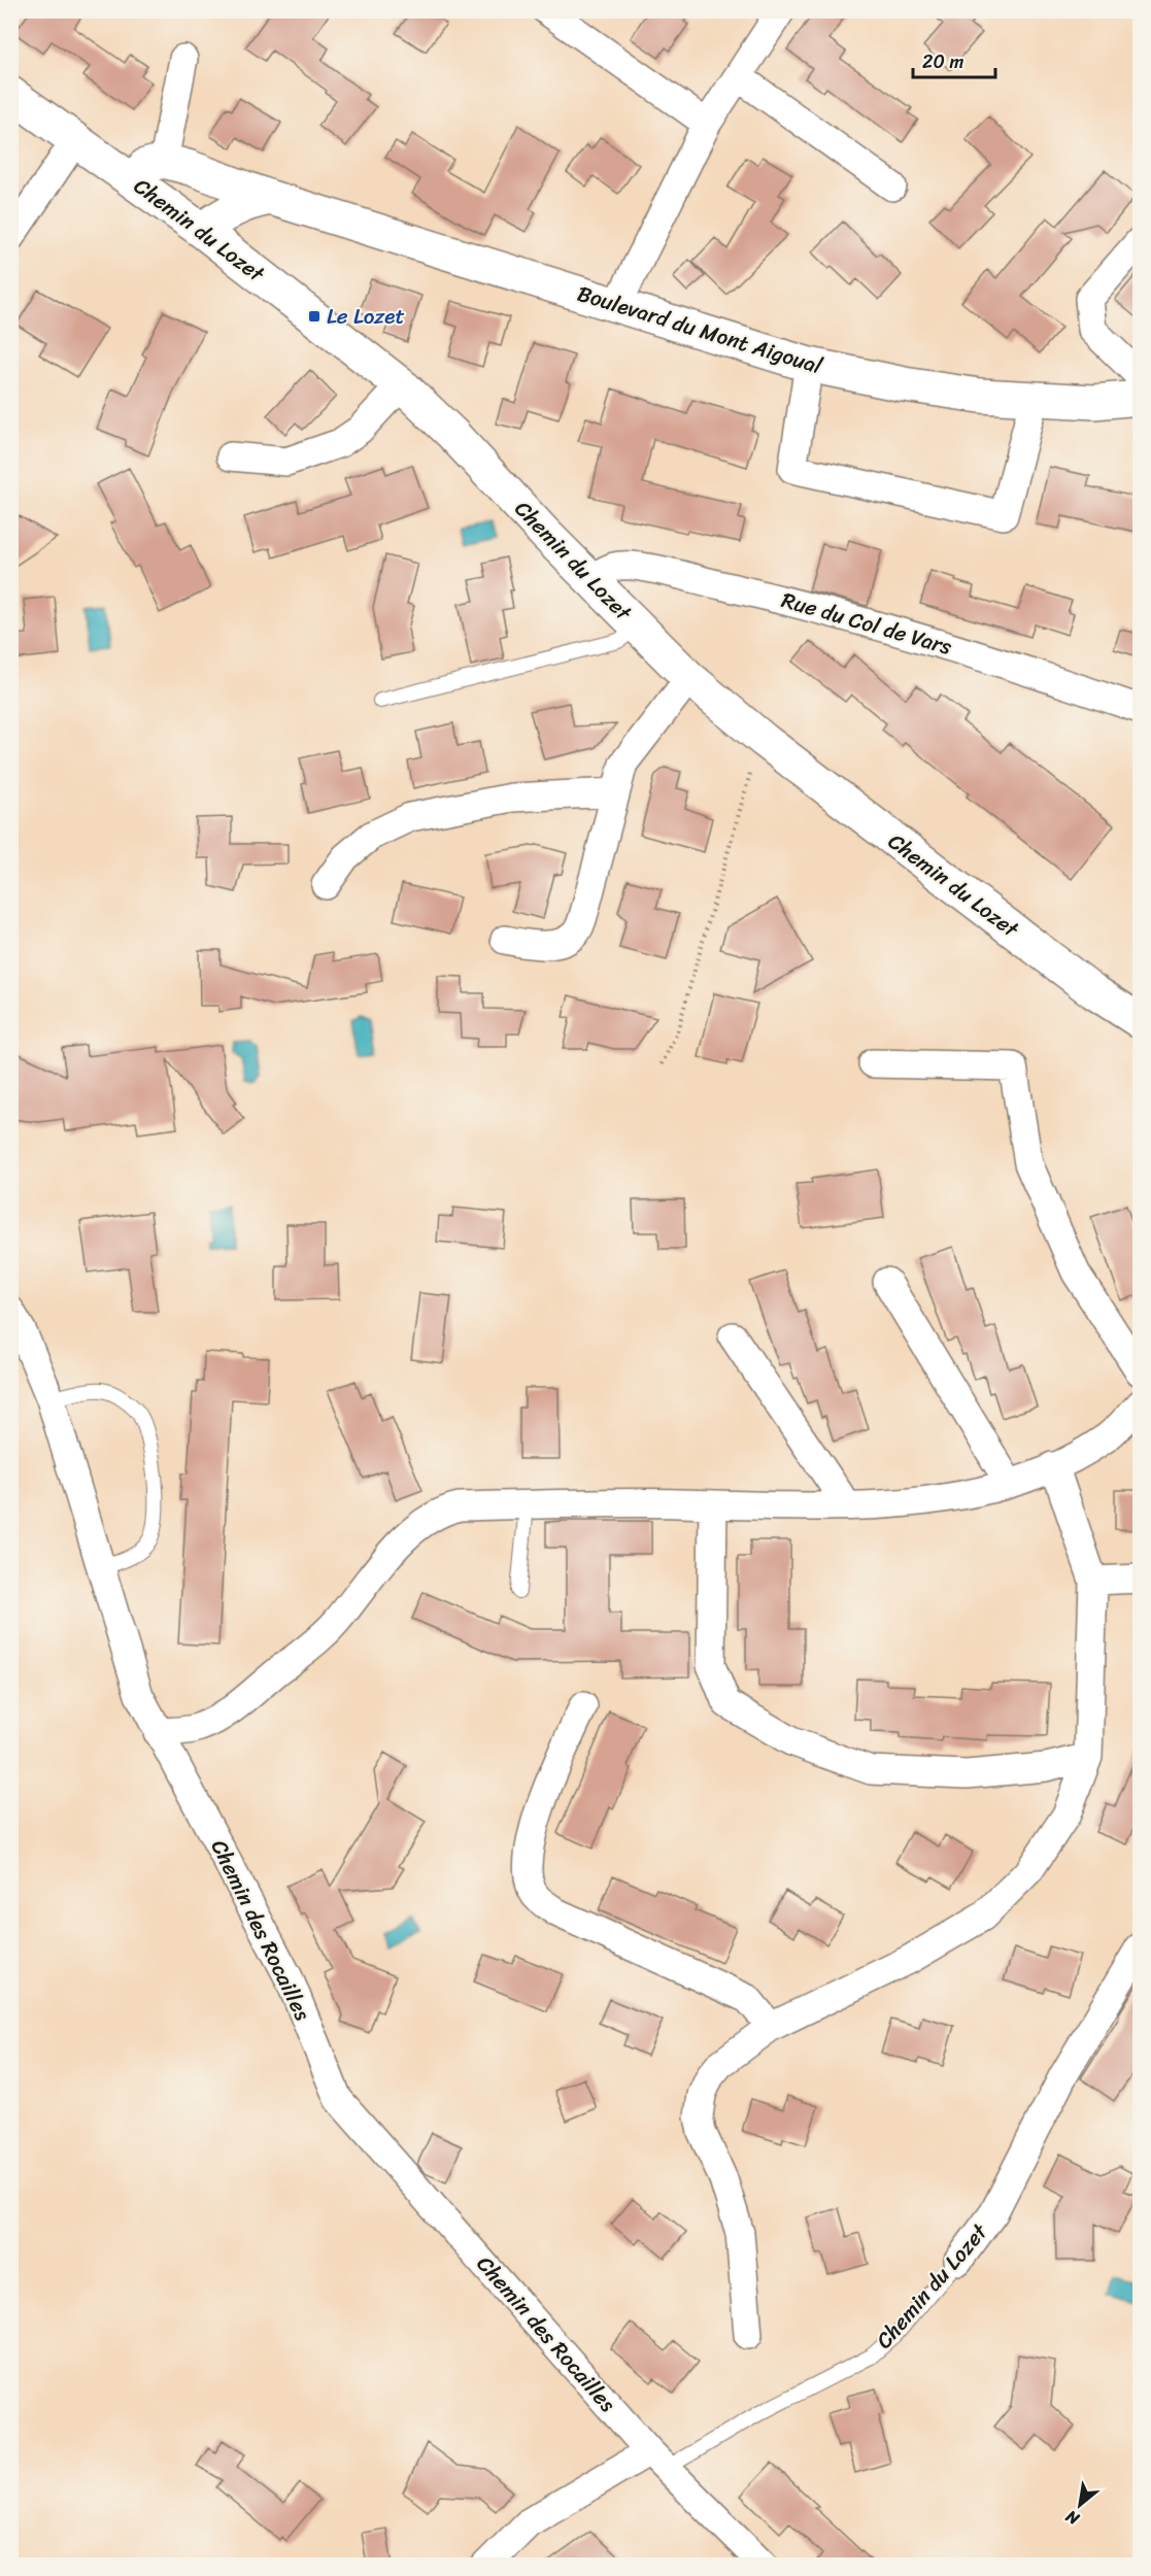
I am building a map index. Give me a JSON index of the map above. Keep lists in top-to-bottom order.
{
  "streets": {
    "street": [
      "Chemin du Lozet",
      "Boulevard du Mont Aigoual",
      "Rue du Col de Vars",
      "Chemin des Rocailles"
    ]
  },
  "crossings": [
    ["Chemin du Lozet", "Rue du Col de Vars"],
    ["Chemin du Lozet", "Chemin des Rocailles"]
  ],
  "places": {
    "transit": ["Le Lozet"]
  },
  "scale_bar": "20 m",
  "north": "bottom left"
}
